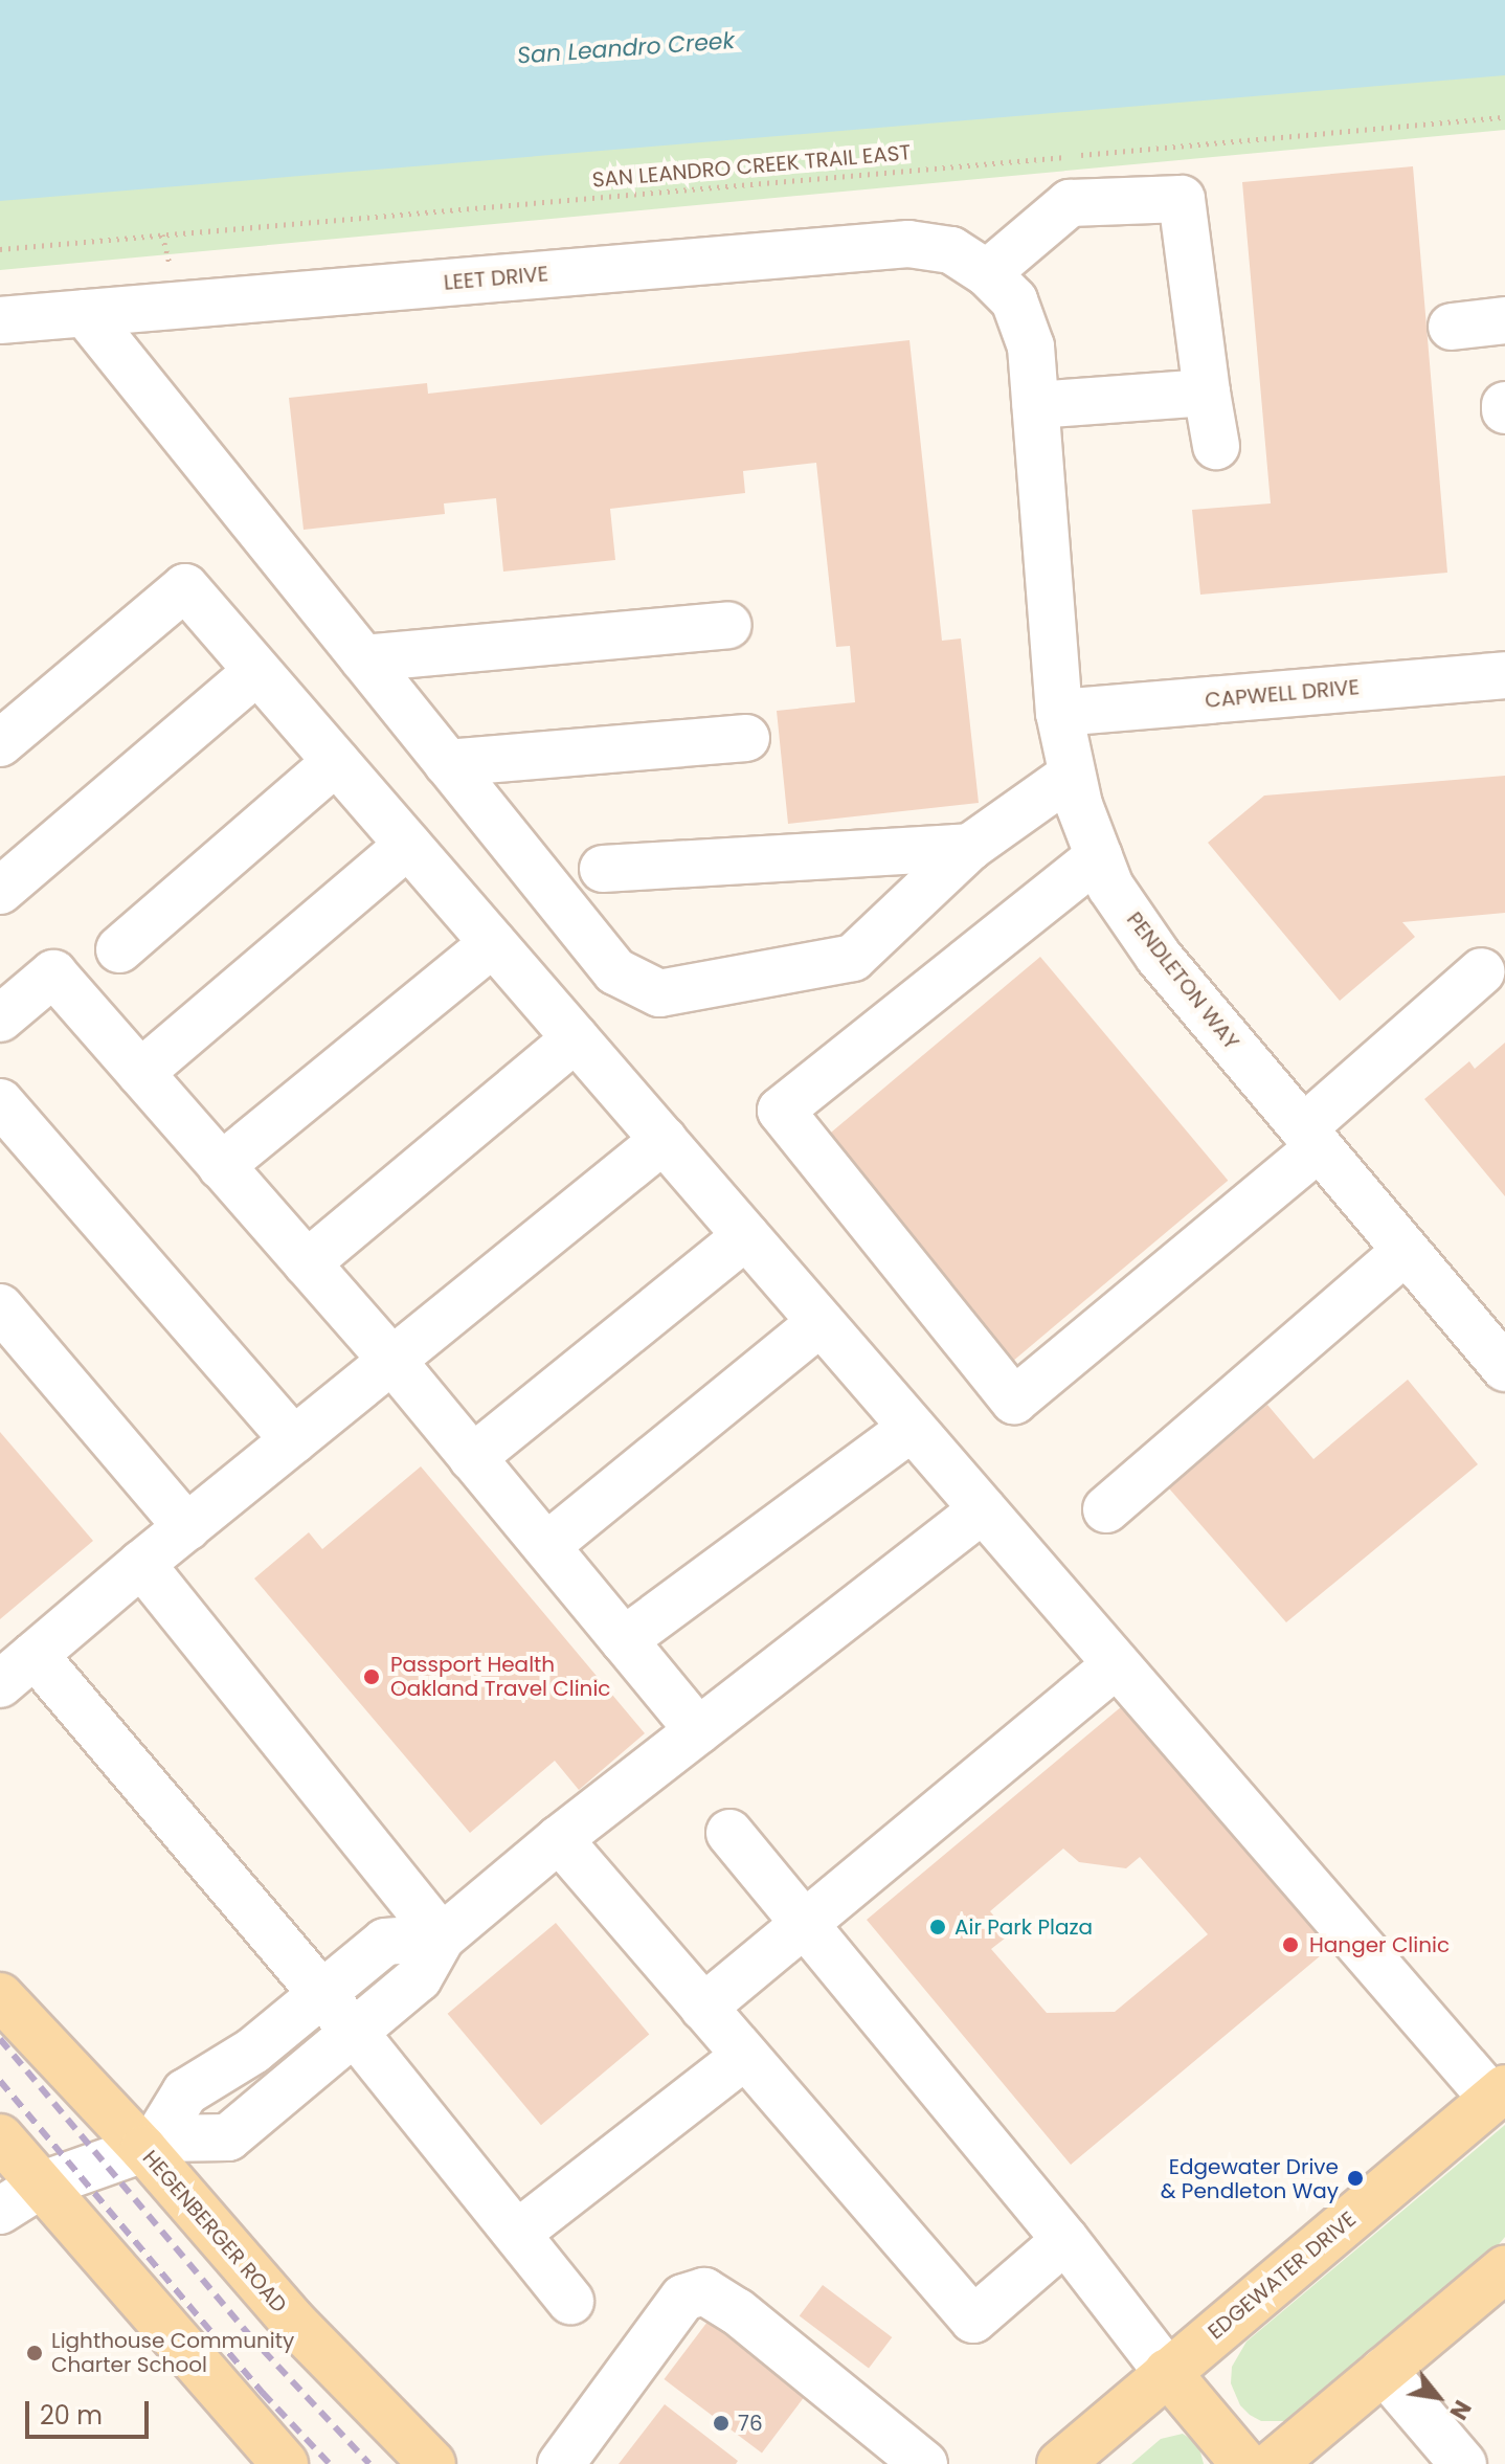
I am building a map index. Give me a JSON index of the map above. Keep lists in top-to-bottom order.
{
  "streets": {
    "main road": ["HEGENBERGER ROAD", "EDGEWATER DRIVE"],
    "street": ["LEET DRIVE", "CAPWELL DRIVE", "PENDLETON WAY"],
    "path": ["SAN LEANDRO CREEK TRAIL EAST"]
  },
  "crossings": [
    ["LEET DRIVE", "PENDLETON WAY"],
    ["CAPWELL DRIVE", "PENDLETON WAY"]
  ],
  "water": ["San Leandro Creek"],
  "places": [
    "Passport Health Oakland Travel Clinic",
    "Air Park Plaza",
    "Hanger Clinic",
    "Edgewater Drive & Pendleton Way",
    "Lighthouse Community Charter School",
    "76"
  ],
  "scale_bar": "20 m",
  "north": "bottom right"
}
